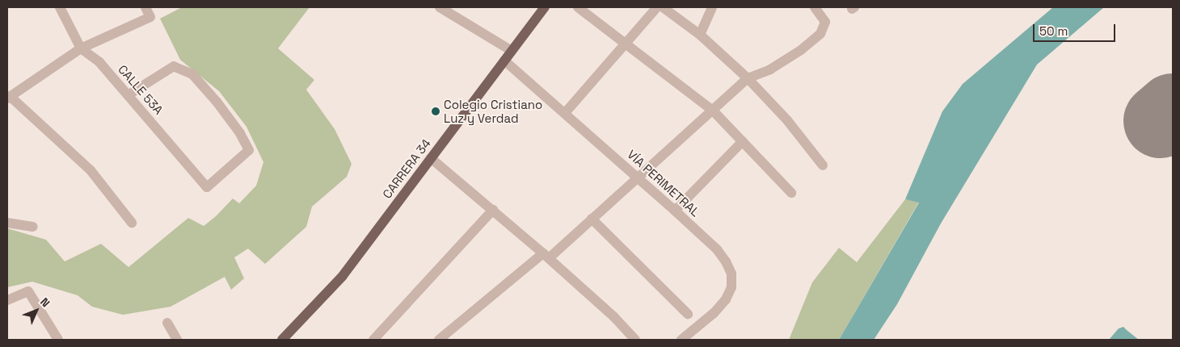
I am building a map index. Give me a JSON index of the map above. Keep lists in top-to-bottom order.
{
  "streets": {
    "main road": ["CARRERA 34"],
    "street": ["CALLE 53A", "VÍA PERIMETRAL"]
  },
  "crossings": [
    ["CARRERA 34", "VÍA PERIMETRAL"]
  ],
  "places": ["Colegio Cristiano Luz y Verdad"],
  "scale_bar": "50 m",
  "north": "top right"
}
